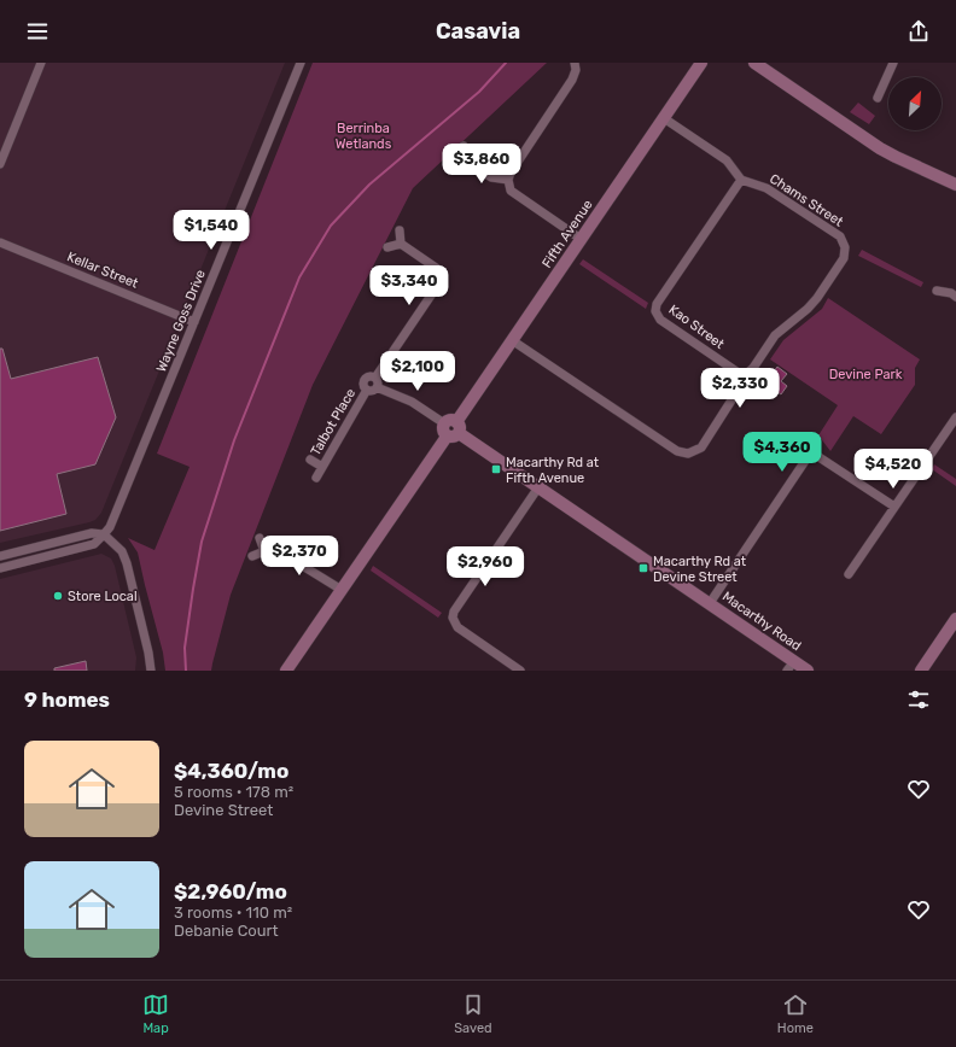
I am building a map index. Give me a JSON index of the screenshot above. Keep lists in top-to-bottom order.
{
  "streets": {
    "street": [
      "Chams Street",
      "Fifth Avenue",
      "Kellar Street",
      "Wayne Goss Drive",
      "Kao Street",
      "Talbot Place",
      "Macarthy Road"
    ]
  },
  "crossings": [
    ["Chams Street", "Kao Street"],
    ["Fifth Avenue", "Macarthy Road"],
    ["Kellar Street", "Wayne Goss Drive"]
  ],
  "parks": ["Berrinba Wetlands", "Devine Park"],
  "places": {
    "transit": ["Macarthy Rd at Fifth Avenue", "Macarthy Rd at Devine Street"],
    "other": ["Store Local"]
  },
  "north": "top right",
  "page": {
    "header": "Casavia",
    "price": [
      "$3,860",
      "$1,540",
      "$3,340",
      "$2,100",
      "$2,330",
      "$4,360",
      "$4,520",
      "$2,370",
      "$2,960"
    ],
    "heading": "9 homes",
    "list": [
      {
        "name": "$4,360/mo",
        "note": "5 rooms · 178 m² · Devine Street"
      },
      {
        "name": "$2,960/mo",
        "note": "3 rooms · 110 m² · Debanie Court"
      }
    ],
    "tabs": ["Map", "Saved", "Home"]
  }
}
